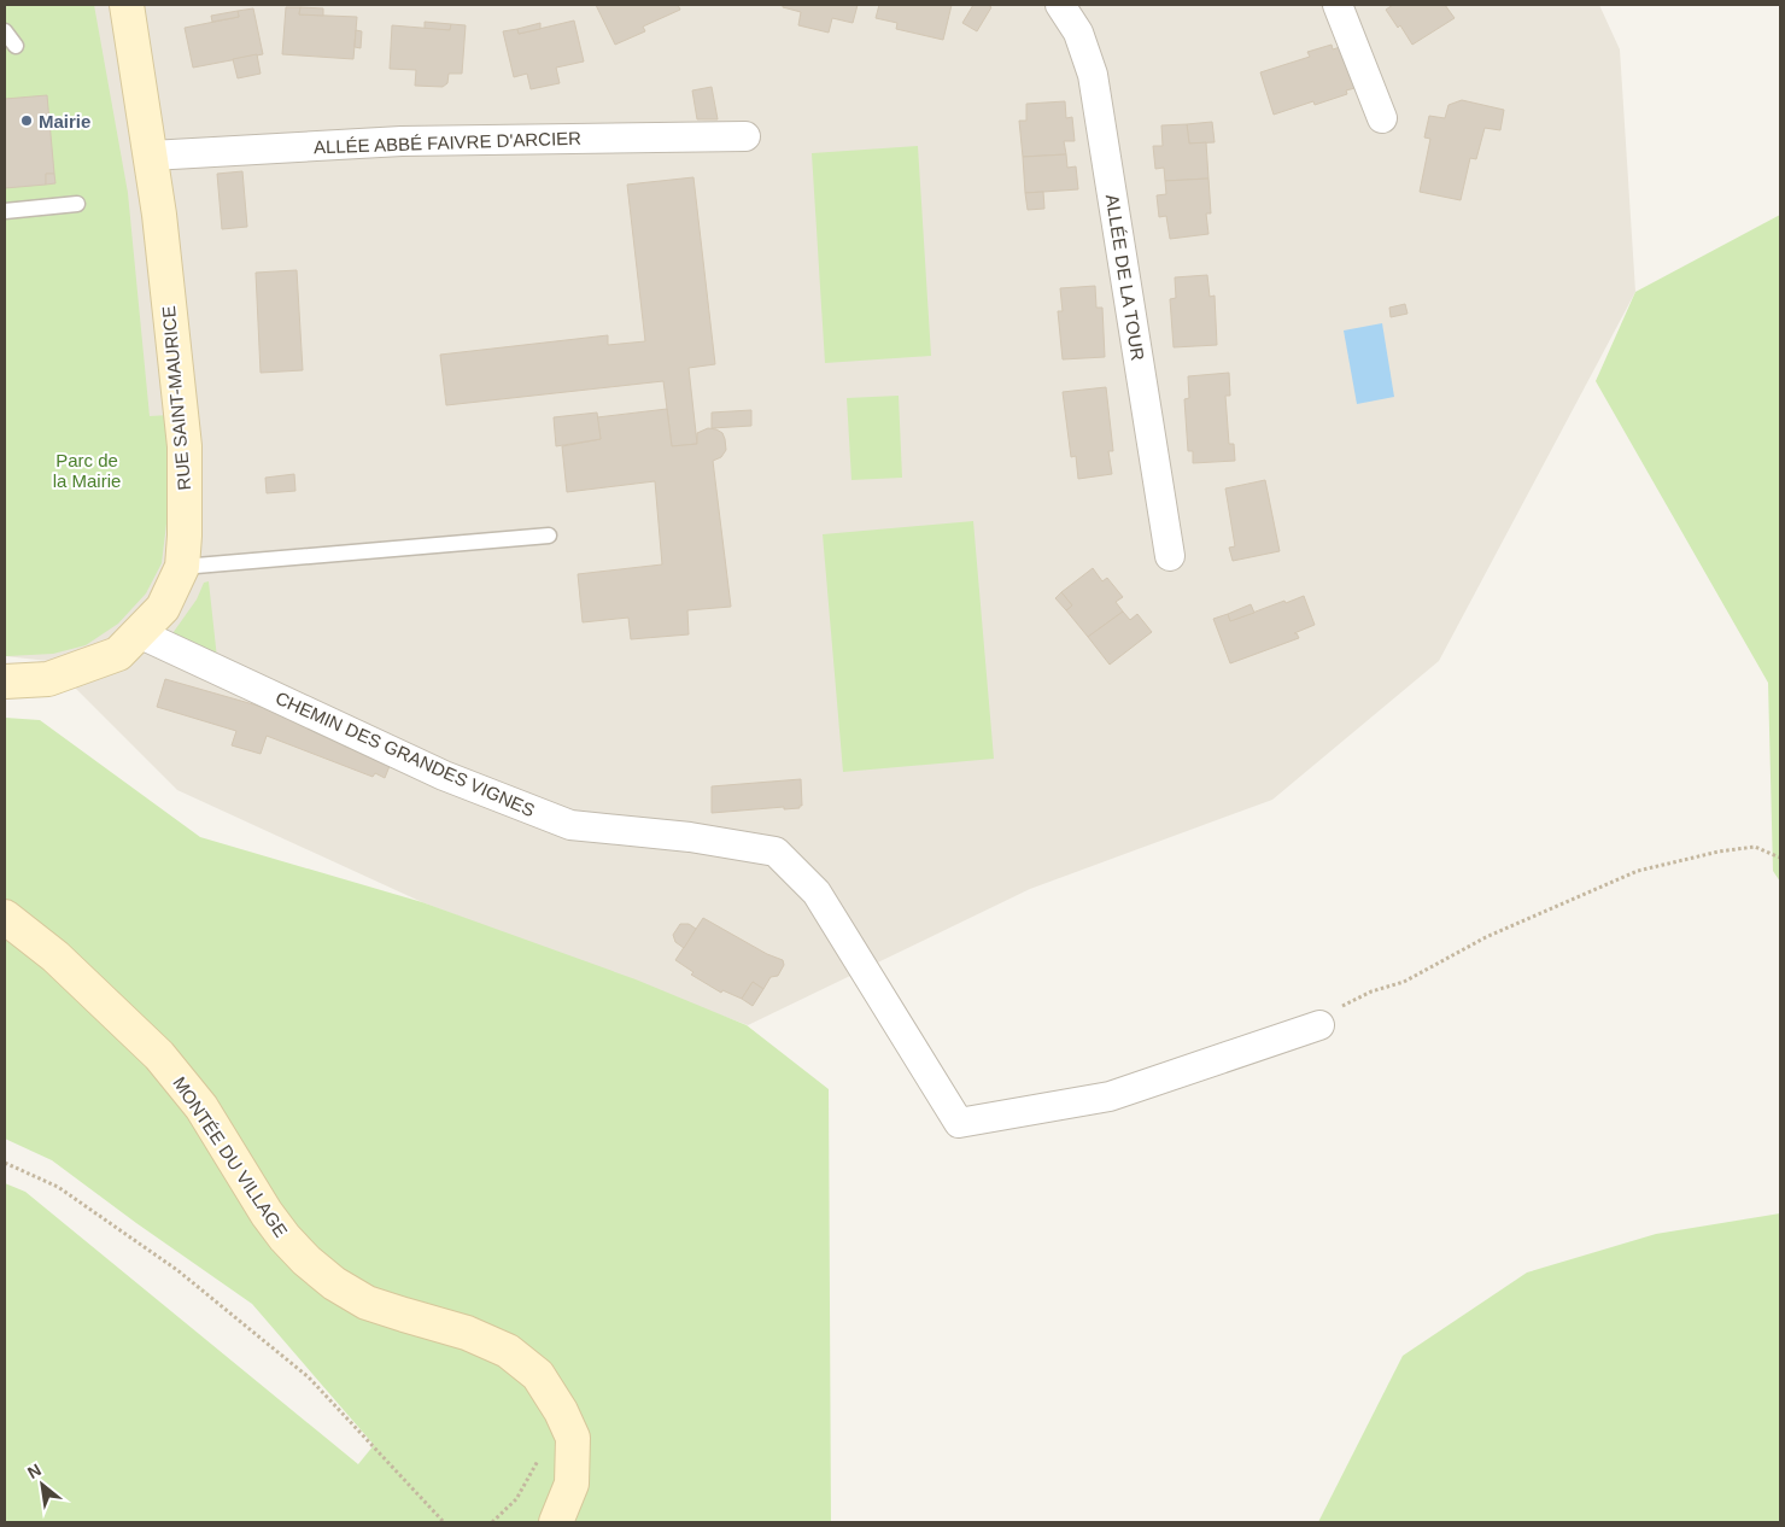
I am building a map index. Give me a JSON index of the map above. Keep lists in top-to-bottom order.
{
  "streets": {
    "main road": ["RUE SAINT-MAURICE", "MONTÉE DU VILLAGE"],
    "street": ["ALLÉE ABBÉ FAIVRE D'ARCIER", "ALLÉE DE LA TOUR", "CHEMIN DES GRANDES VIGNES"]
  },
  "crossings": [
    ["ALLÉE ABBÉ FAIVRE D'ARCIER", "RUE SAINT-MAURICE"],
    ["RUE SAINT-MAURICE", "CHEMIN DES GRANDES VIGNES"]
  ],
  "parks": ["Parc de la Mairie"],
  "places": ["Mairie"],
  "north": "top left"
}
